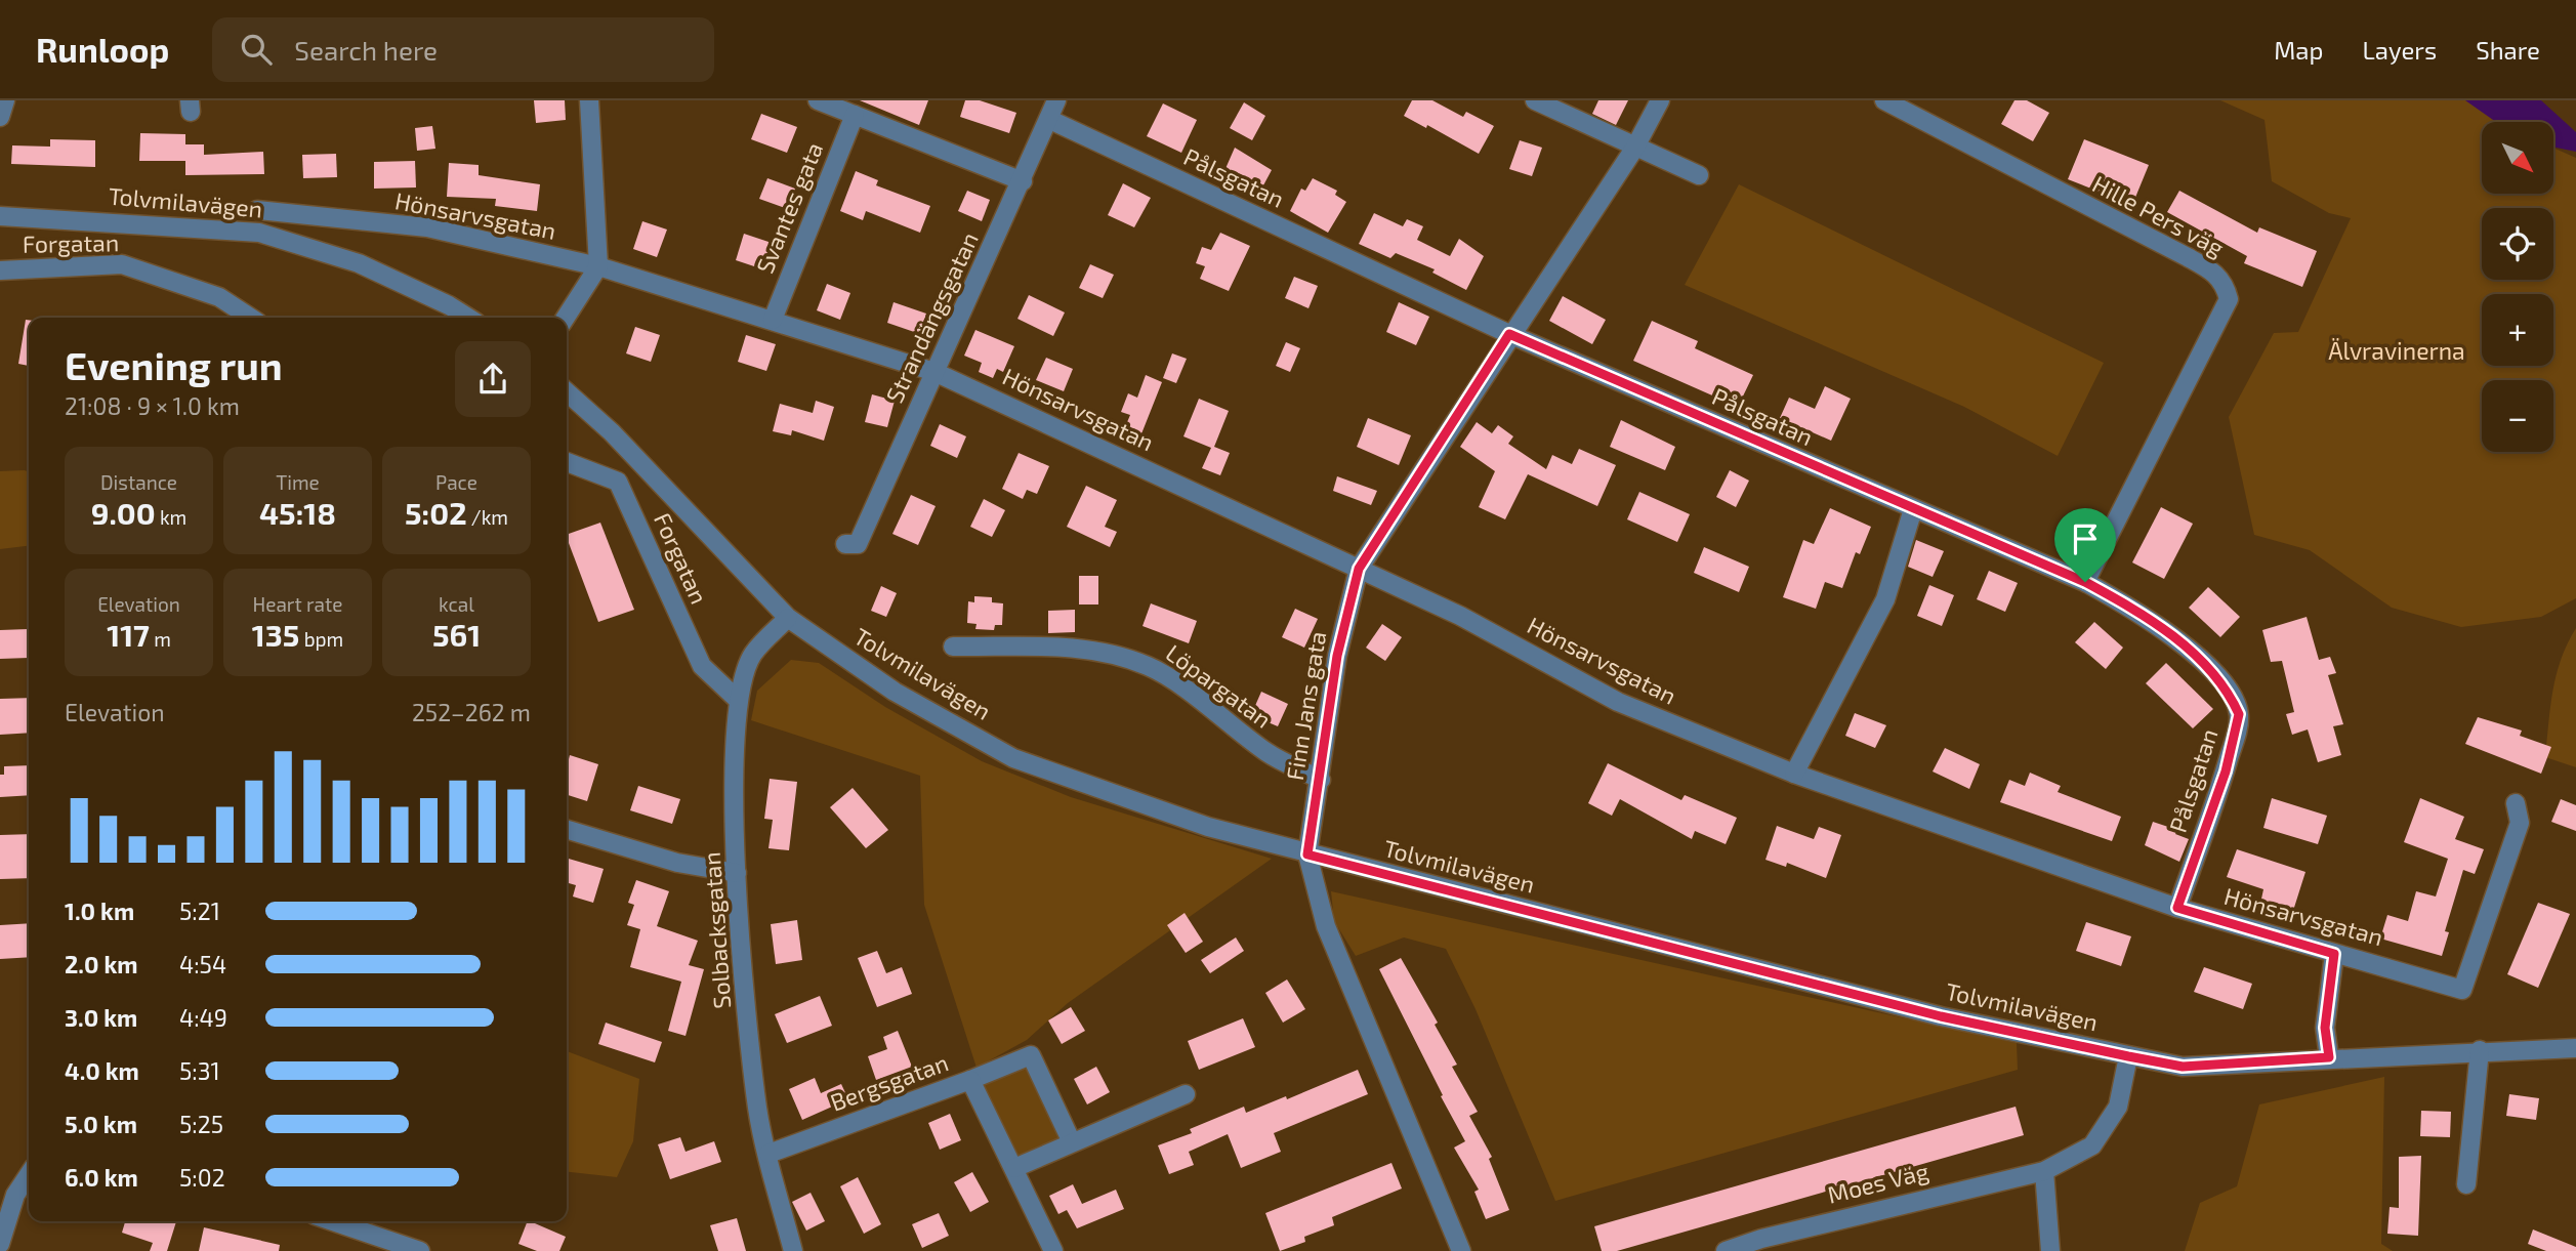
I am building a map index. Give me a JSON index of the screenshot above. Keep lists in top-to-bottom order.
{
  "streets": {
    "street": [
      "Pålsgatan",
      "Tolvmilavägen",
      "Svantes gata",
      "Hönsarvsgatan",
      "Hille Pers väg",
      "Forgatan",
      "Strandängsgatan",
      "Löpargatan",
      "Finn Jans gata",
      "Solbacksgatan",
      "Bergsgatan",
      "Moes Väg"
    ]
  },
  "crossings": [
    ["Pålsgatan", "Hönsarvsgatan"],
    ["Pålsgatan", "Hille Pers väg"],
    ["Pålsgatan", "Strandängsgatan"],
    ["Pålsgatan", "Finn Jans gata"],
    ["Tolvmilavägen", "Finn Jans gata"],
    ["Tolvmilavägen", "Solbacksgatan"],
    ["Tolvmilavägen", "Moes Väg"],
    ["Svantes gata", "Hönsarvsgatan"],
    ["Hönsarvsgatan", "Strandängsgatan"],
    ["Hönsarvsgatan", "Finn Jans gata"],
    ["Forgatan", "Solbacksgatan"],
    ["Löpargatan", "Finn Jans gata"],
    ["Solbacksgatan", "Bergsgatan"]
  ],
  "parks": ["Älvravinerna"],
  "north": "bottom right",
  "page": {
    "header": "Runloop",
    "search": "Search here",
    "nav": ["Map", "Layers", "Share"],
    "map_buttons": ["+", "−"],
    "heading": ["Evening run", "21:08 · 9 × 1.0 km"],
    "stats": [
      ["Distance", "9.00 km"],
      ["Time", "45:18"],
      ["Pace", "5:02 /km"],
      ["Elevation", "117 m"],
      ["Heart rate", "135 bpm"],
      ["kcal", "561"]
    ],
    "chart": ["Elevation", "252–262 m"],
    "list": [
      {
        "name": "1.0 km",
        "note": "5:21"
      },
      {
        "name": "2.0 km",
        "note": "4:54"
      },
      {
        "name": "3.0 km",
        "note": "4:49"
      },
      {
        "name": "4.0 km",
        "note": "5:31"
      },
      {
        "name": "5.0 km",
        "note": "5:25"
      },
      {
        "name": "6.0 km",
        "note": "5:02"
      }
    ]
  }
}
